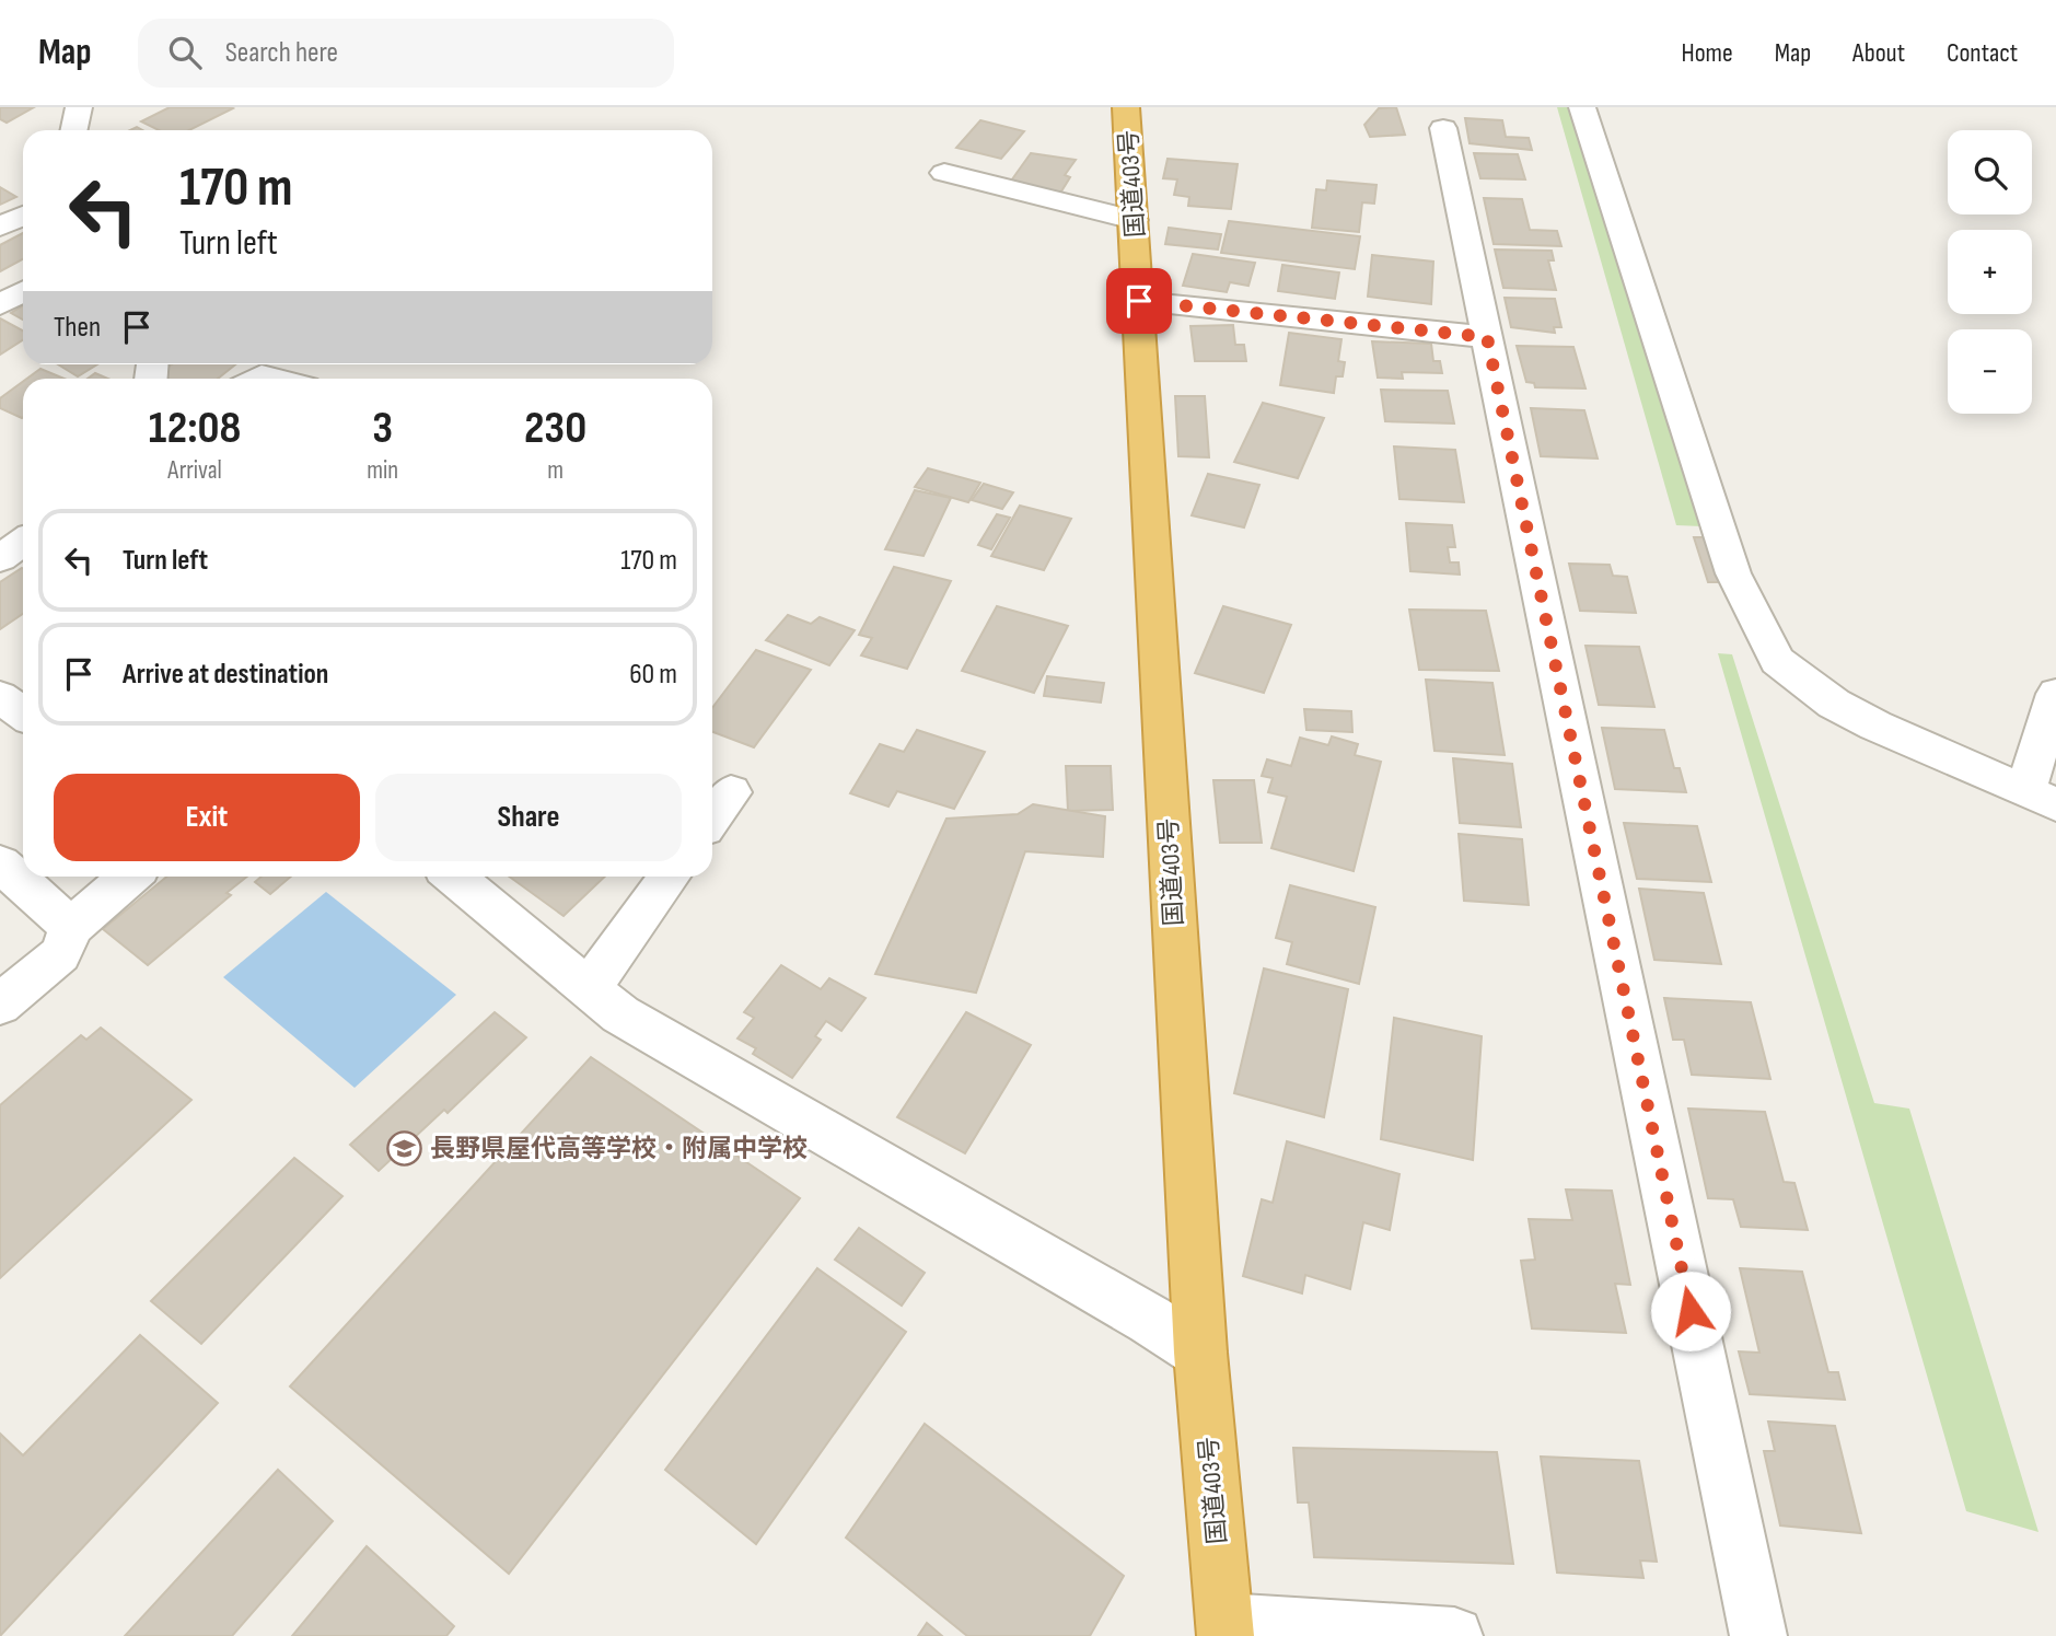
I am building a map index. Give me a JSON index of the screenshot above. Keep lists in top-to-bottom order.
{
  "streets": {
    "highway": ["国道403号"]
  },
  "places": {
    "school or university": ["長野県屋代高等学校・附属中学校"]
  },
  "page": {
    "header": "Map",
    "search": "Search here",
    "nav": [
      "Home",
      "Map",
      "About",
      "Contact"
    ],
    "map_buttons": ["+", "−"],
    "turn": ["170 m", "Turn left"],
    "then": "Then",
    "eta": [
      "12:08",
      "Arrival",
      "3",
      "min",
      "230",
      "m"
    ],
    "list": [
      {
        "name": "Turn left",
        "value": "170 m"
      },
      {
        "name": "Arrive at destination",
        "value": "60 m"
      }
    ],
    "buttons": ["Exit", "Share"]
  }
}
